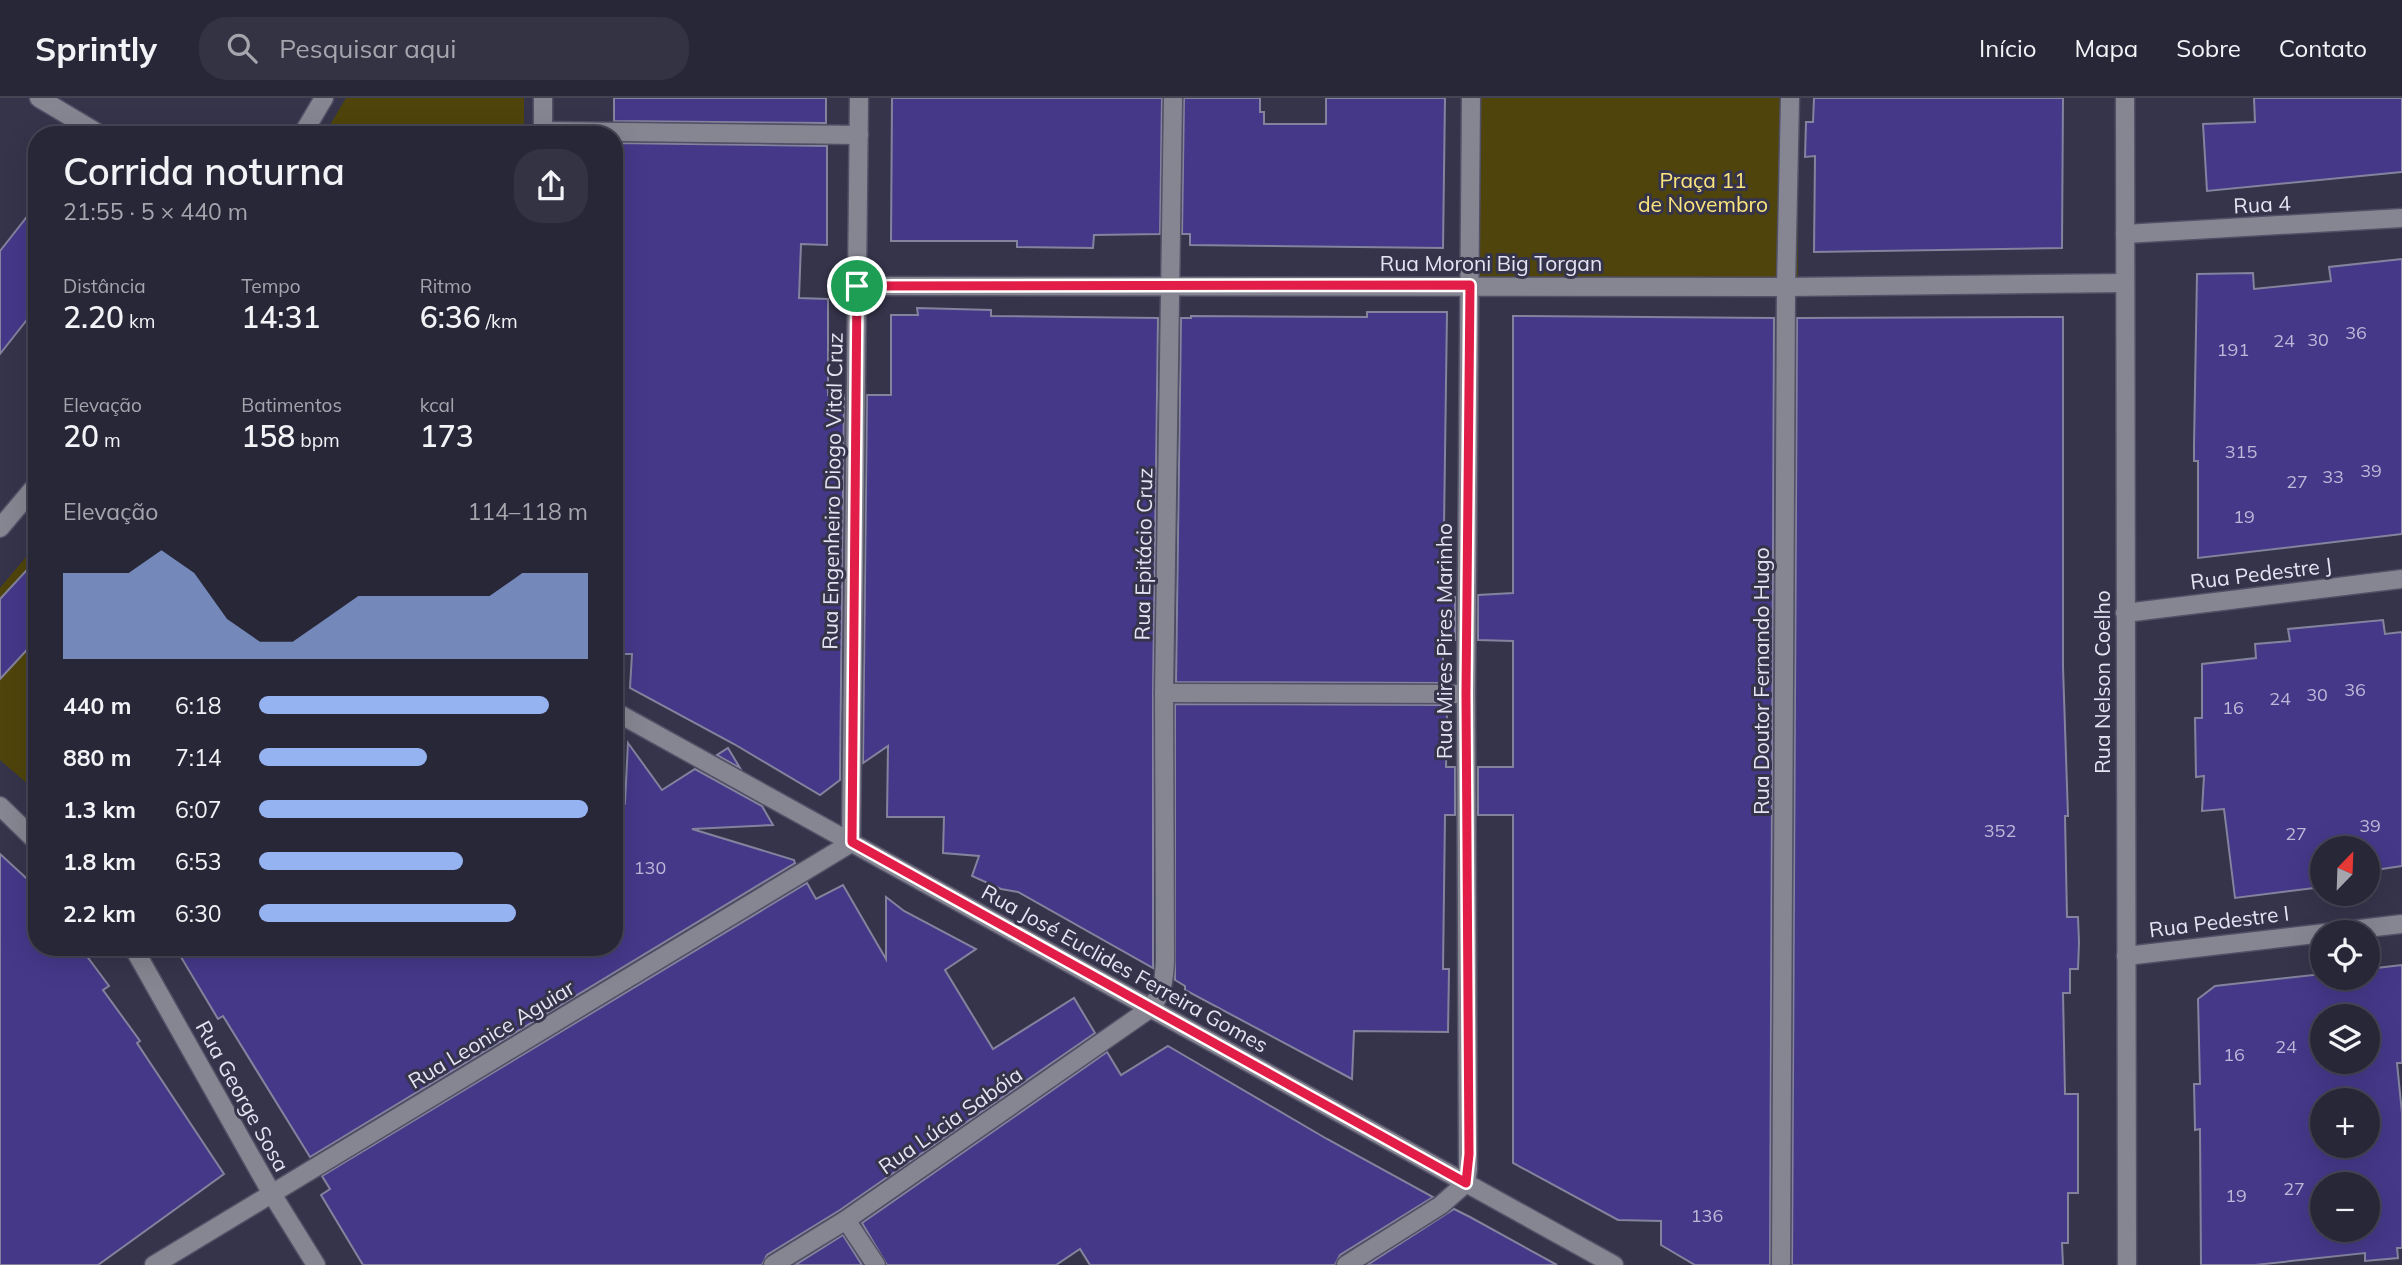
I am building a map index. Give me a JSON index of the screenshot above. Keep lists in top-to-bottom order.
{
  "streets": {
    "street": [
      "Rua 4",
      "Rua Moroni Big Torgan",
      "Rua Engenheiro Diogo Vital Cruz",
      "Rua Epitácio Cruz",
      "Rua Pedestre J",
      "Rua Mires Pires Marinho",
      "Rua Doutor Fernando Hugo",
      "Rua Nelson Coelho",
      "Rua Pedestre I",
      "Rua José Euclides Ferreira Gomes",
      "Rua Leonice Aguiar",
      "Rua George Sosa",
      "Rua Lúcia Sabóia"
    ]
  },
  "crossings": [
    ["Rua 4", "Rua Nelson Coelho"],
    ["Rua Moroni Big Torgan", "Rua Engenheiro Diogo Vital Cruz"],
    ["Rua Moroni Big Torgan", "Rua Epitácio Cruz"],
    ["Rua Moroni Big Torgan", "Rua Mires Pires Marinho"],
    ["Rua Moroni Big Torgan", "Rua Doutor Fernando Hugo"],
    ["Rua Moroni Big Torgan", "Rua Nelson Coelho"],
    ["Rua Engenheiro Diogo Vital Cruz", "Rua José Euclides Ferreira Gomes"],
    ["Rua Engenheiro Diogo Vital Cruz", "Rua Leonice Aguiar"],
    ["Rua Epitácio Cruz", "Rua José Euclides Ferreira Gomes"],
    ["Rua Epitácio Cruz", "Rua Lúcia Sabóia"],
    ["Rua Pedestre J", "Rua Nelson Coelho"],
    ["Rua Mires Pires Marinho", "Rua José Euclides Ferreira Gomes"],
    ["Rua Nelson Coelho", "Rua Pedestre I"],
    ["Rua José Euclides Ferreira Gomes", "Rua Leonice Aguiar"],
    ["Rua José Euclides Ferreira Gomes", "Rua Lúcia Sabóia"],
    ["Rua Leonice Aguiar", "Rua George Sosa"]
  ],
  "parks": ["Praça 11 de Novembro"],
  "house_numbers": [
    "36",
    "30",
    "24",
    "191",
    "315",
    "39",
    "33",
    "27",
    "19",
    "36",
    "30",
    "24",
    "16",
    "39",
    "352",
    "27",
    "130",
    "24",
    "16",
    "27",
    "19",
    "136"
  ],
  "north": "top right",
  "page": {
    "header": "Sprintly",
    "search": "Pesquisar aqui",
    "nav": [
      "Início",
      "Mapa",
      "Sobre",
      "Contato"
    ],
    "heading": ["Corrida noturna", "21:55 · 5 × 440 m"],
    "stats": [
      ["Distância", "2.20 km"],
      ["Tempo", "14:31"],
      ["Ritmo", "6:36 /km"],
      ["Elevação", "20 m"],
      ["Batimentos", "158 bpm"],
      ["kcal", "173"]
    ],
    "chart": ["Elevação", "114–118 m"],
    "list": [
      {
        "name": "440 m",
        "note": "6:18"
      },
      {
        "name": "880 m",
        "note": "7:14"
      },
      {
        "name": "1.3 km",
        "note": "6:07"
      },
      {
        "name": "1.8 km",
        "note": "6:53"
      },
      {
        "name": "2.2 km",
        "note": "6:30"
      }
    ],
    "map_buttons": ["+", "−"]
  }
}
